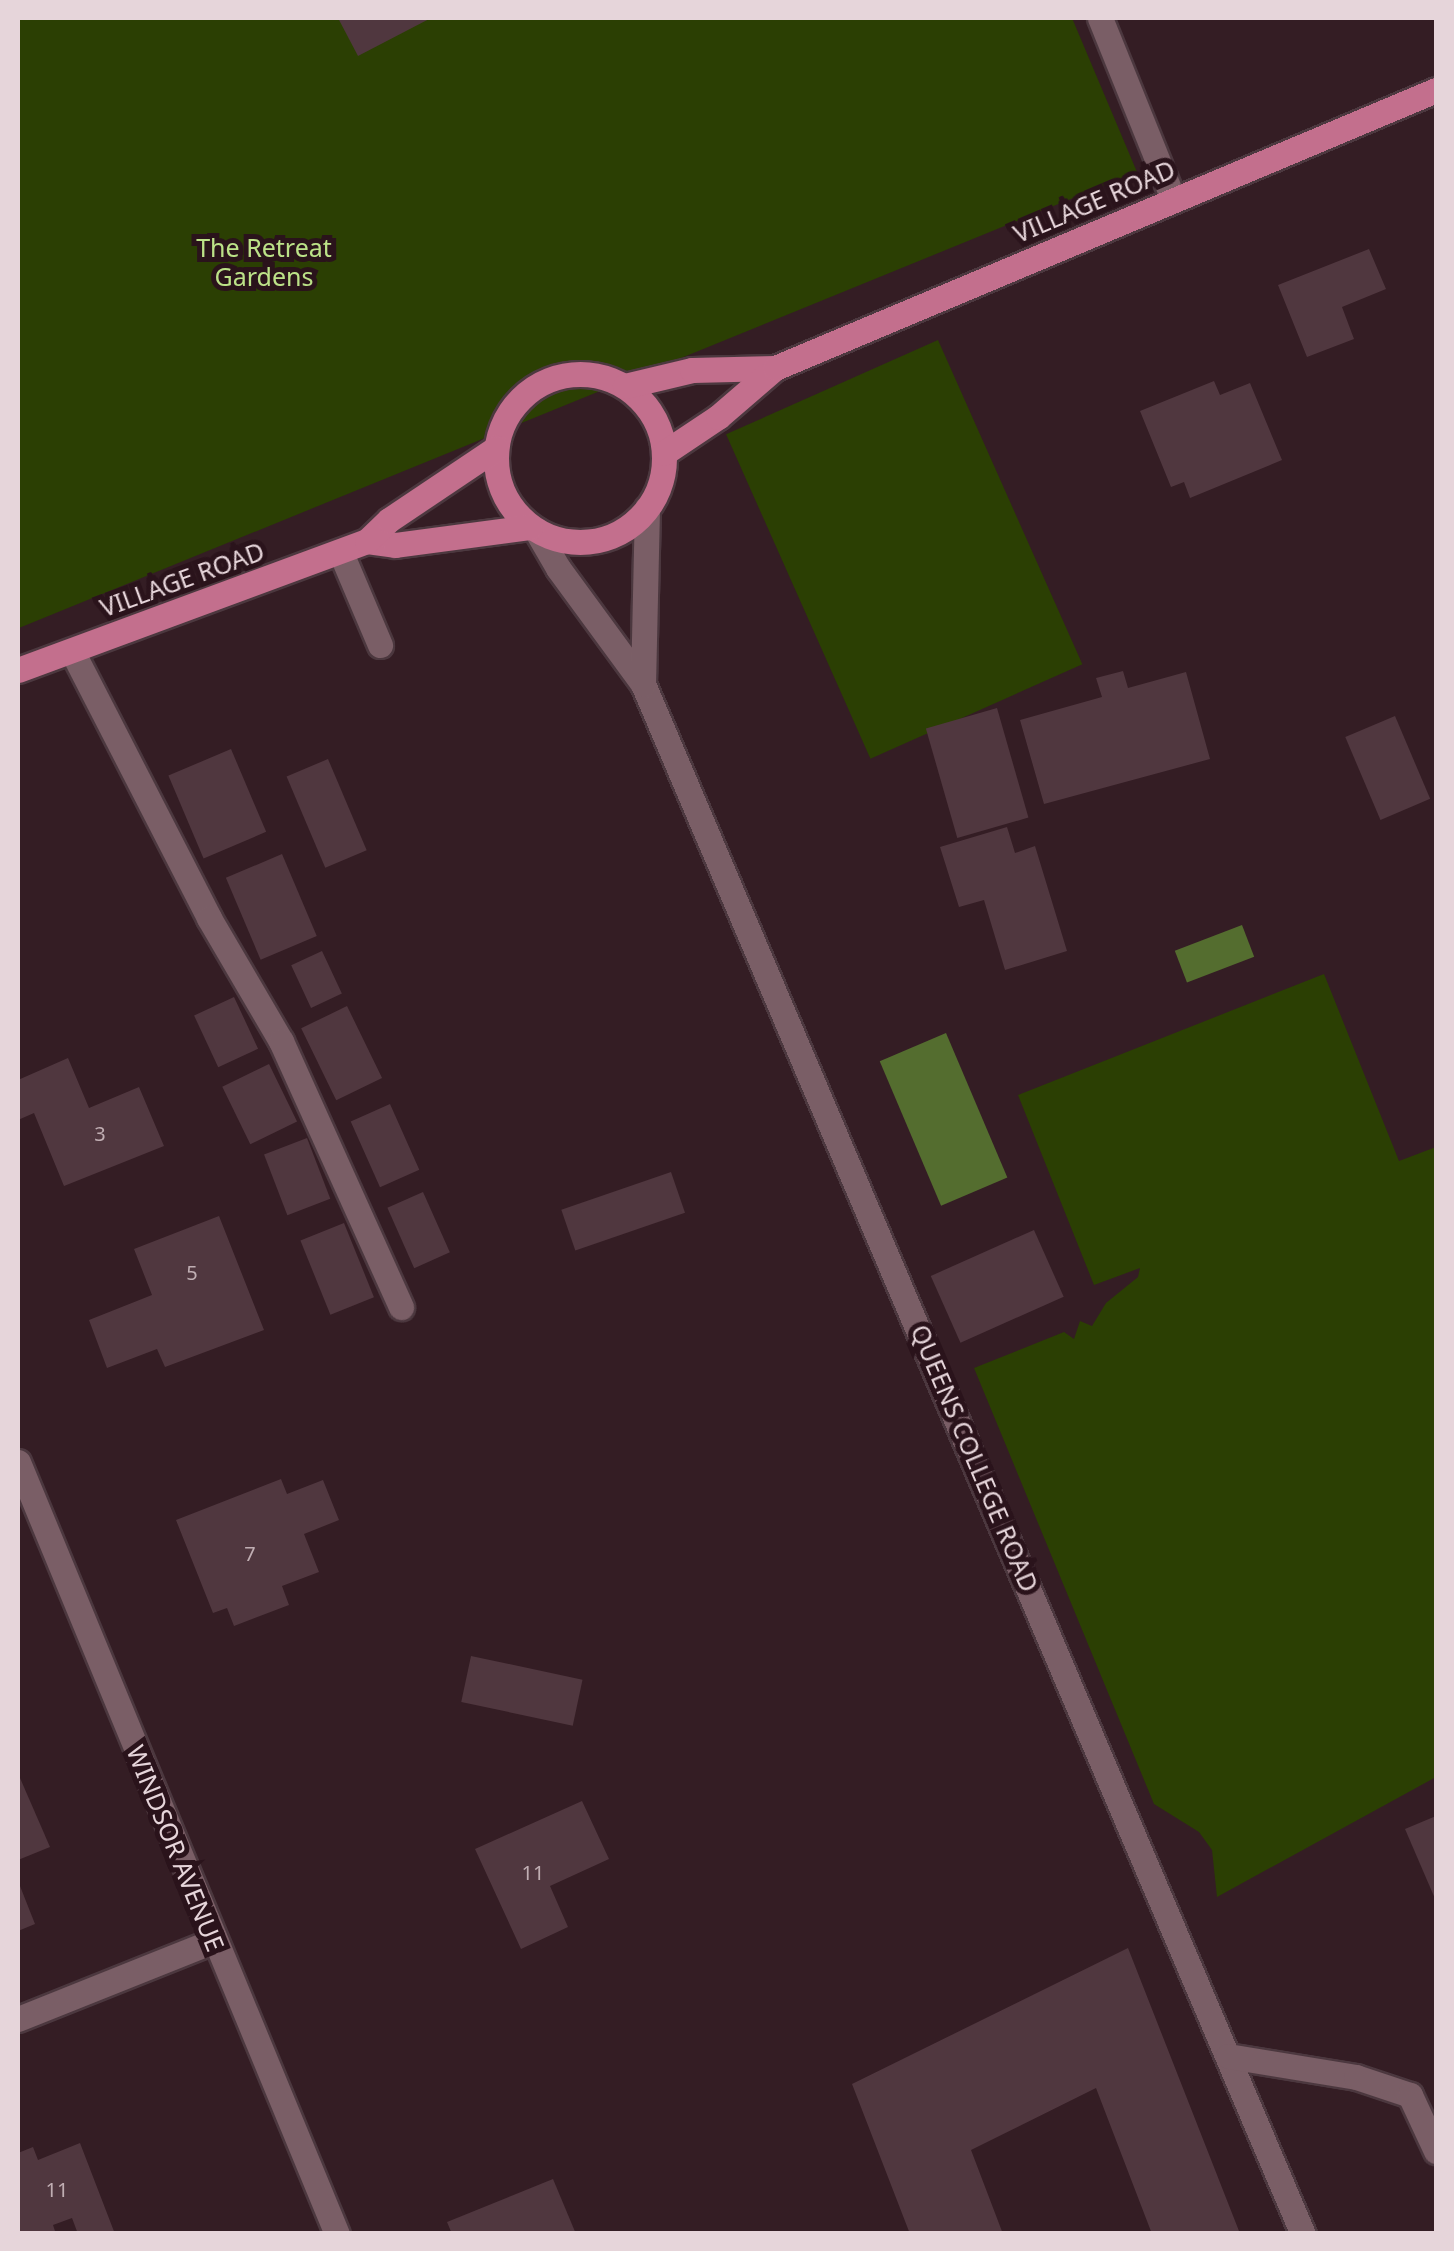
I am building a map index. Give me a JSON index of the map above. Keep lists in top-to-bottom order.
{
  "streets": {
    "main road": ["VILLAGE ROAD"],
    "street": ["QUEENS COLLEGE ROAD", "WINDSOR AVENUE"]
  },
  "crossings": [
    ["VILLAGE ROAD", "QUEENS COLLEGE ROAD"]
  ],
  "parks": ["The Retreat Gardens"],
  "house_numbers": [
    "3",
    "5",
    "7",
    "11",
    "11"
  ]
}
